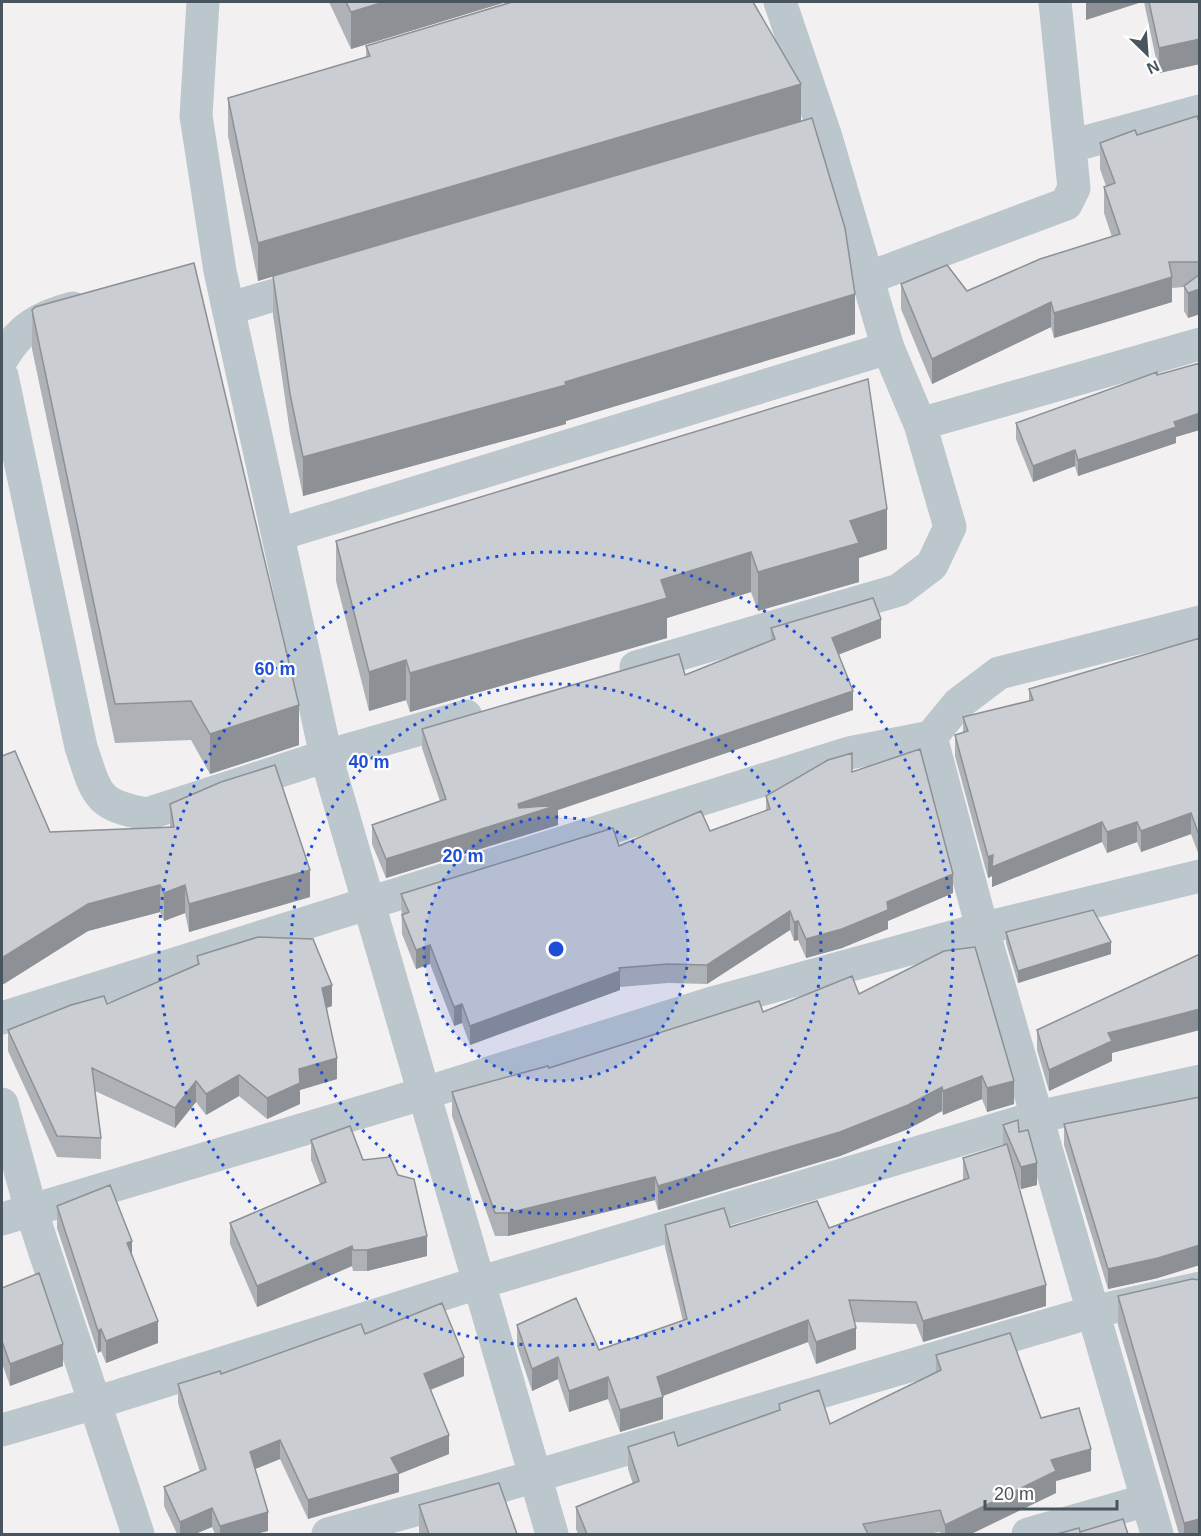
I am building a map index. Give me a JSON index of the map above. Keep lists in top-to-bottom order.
{
  "scale_bar": "20 m",
  "north": "bottom right",
  "rings": ["60 m", "40 m", "20 m"]
}
